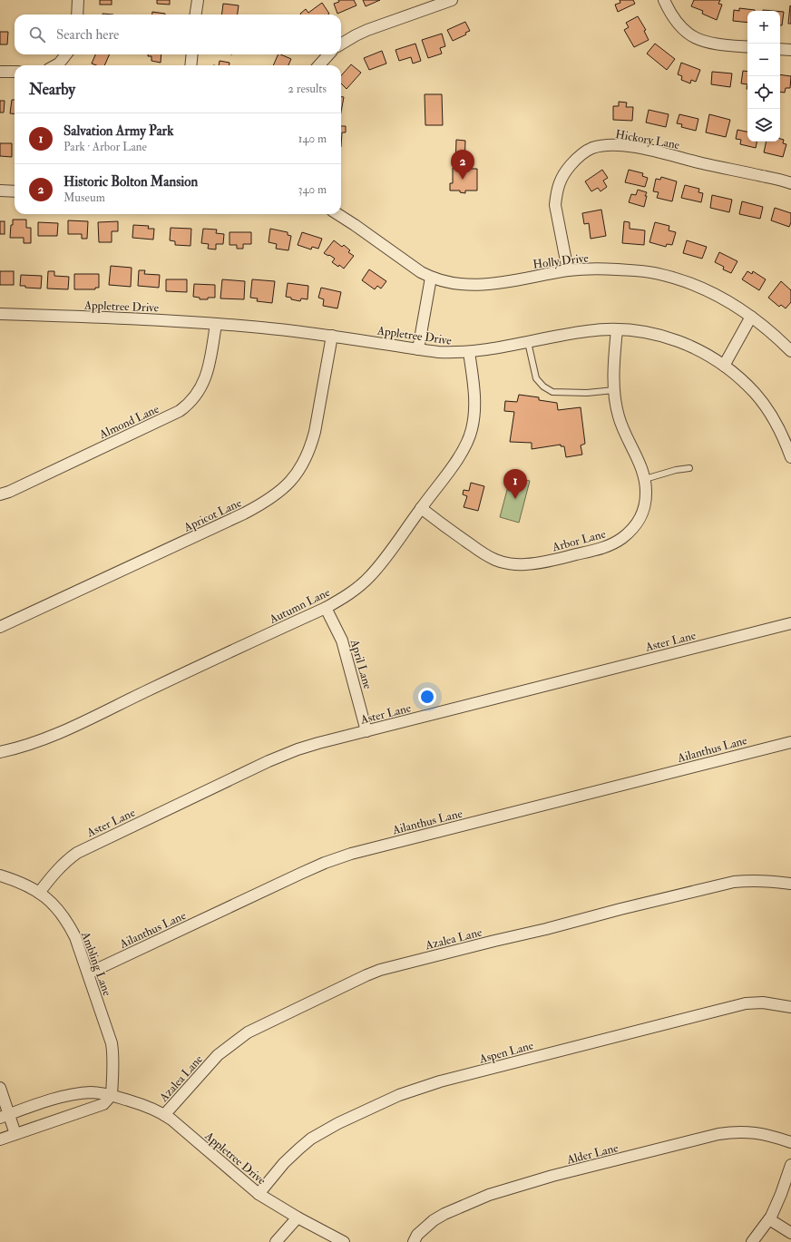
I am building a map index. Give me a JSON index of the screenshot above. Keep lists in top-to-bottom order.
{
  "streets": {
    "street": [
      "Hickory Lane",
      "Holly Drive",
      "Appletree Drive",
      "Almond Lane",
      "Apricot Lane",
      "Arbor Lane",
      "Autumn Lane",
      "Aster Lane",
      "April Lane",
      "Ailanthus Lane",
      "Azalea Lane",
      "Ambling Lane",
      "Aspen Lane",
      "Alder Lane"
    ]
  },
  "crossings": [
    ["Hickory Lane", "Holly Drive"],
    ["Appletree Drive", "Almond Lane"],
    ["Appletree Drive", "Apricot Lane"],
    ["Appletree Drive", "Arbor Lane"],
    ["Appletree Drive", "Autumn Lane"],
    ["Appletree Drive", "Azalea Lane"],
    ["Appletree Drive", "Ambling Lane"],
    ["Appletree Drive", "Aspen Lane"],
    ["Arbor Lane", "Autumn Lane"],
    ["Autumn Lane", "April Lane"],
    ["Aster Lane", "April Lane"],
    ["Aster Lane", "Ambling Lane"],
    ["Ailanthus Lane", "Ambling Lane"]
  ],
  "page": {
    "map_buttons": ["+", "−"],
    "search": "Search here",
    "heading": ["Nearby", "2 results"],
    "list": [
      {
        "mark": "1",
        "name": "Salvation Army Park",
        "note": "Park · Arbor Lane",
        "value": "140 m"
      },
      {
        "mark": "2",
        "name": "Historic Bolton Mansion",
        "note": "Museum",
        "value": "340 m"
      }
    ],
    "pins": ["2", "1"]
  }
}
